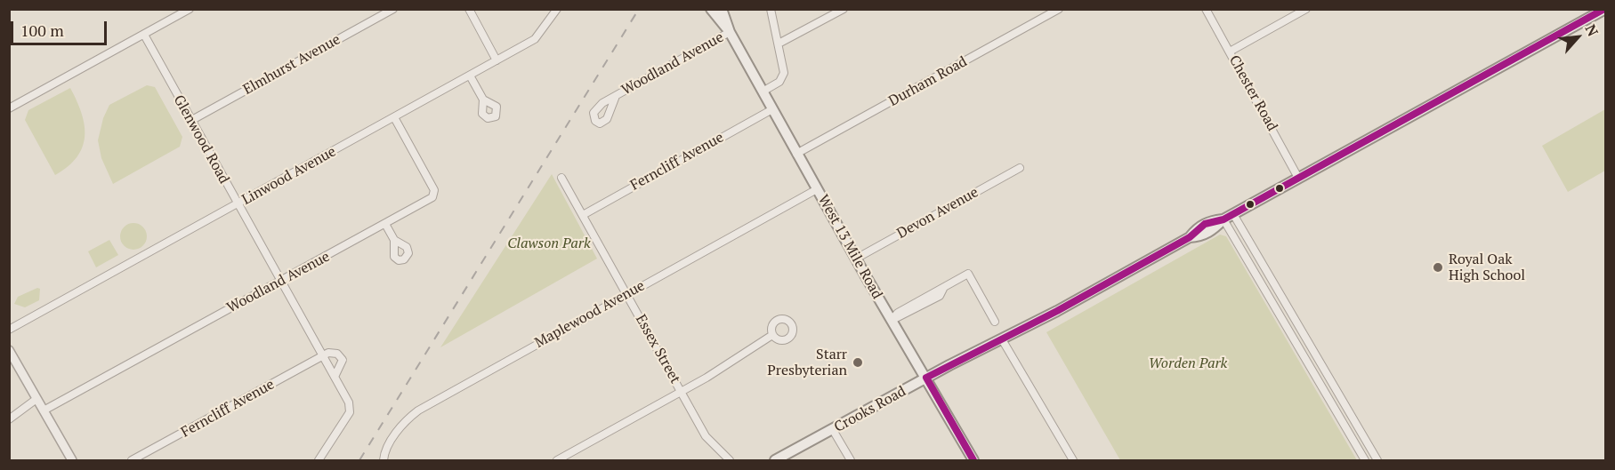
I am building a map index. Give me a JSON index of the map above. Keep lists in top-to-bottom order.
{
  "streets": {
    "main road": ["West 13 Mile Road", "Crooks Road"],
    "street": [
      "Woodland Avenue",
      "Elmhurst Avenue",
      "Durham Road",
      "Chester Road",
      "Glenwood Road",
      "Ferncliff Avenue",
      "Linwood Avenue",
      "Devon Avenue",
      "Maplewood Avenue",
      "Essex Street"
    ]
  },
  "crossings": [
    ["Woodland Avenue", "Glenwood Road"],
    ["Woodland Avenue", "Linwood Avenue"],
    ["Woodland Avenue", "West 13 Mile Road"],
    ["Elmhurst Avenue", "Glenwood Road"],
    ["Durham Road", "West 13 Mile Road"],
    ["Chester Road", "Crooks Road"],
    ["Glenwood Road", "Ferncliff Avenue"],
    ["Glenwood Road", "Linwood Avenue"],
    ["Ferncliff Avenue", "West 13 Mile Road"],
    ["Ferncliff Avenue", "Essex Street"],
    ["Devon Avenue", "West 13 Mile Road"],
    ["West 13 Mile Road", "Maplewood Avenue"],
    ["West 13 Mile Road", "Crooks Road"],
    ["Maplewood Avenue", "Essex Street"]
  ],
  "parks": ["Clawson Park", "Worden Park"],
  "places": ["Royal Oak High School", "Starr Presbyterian"],
  "scale_bar": "100 m",
  "north": "top right"
}
